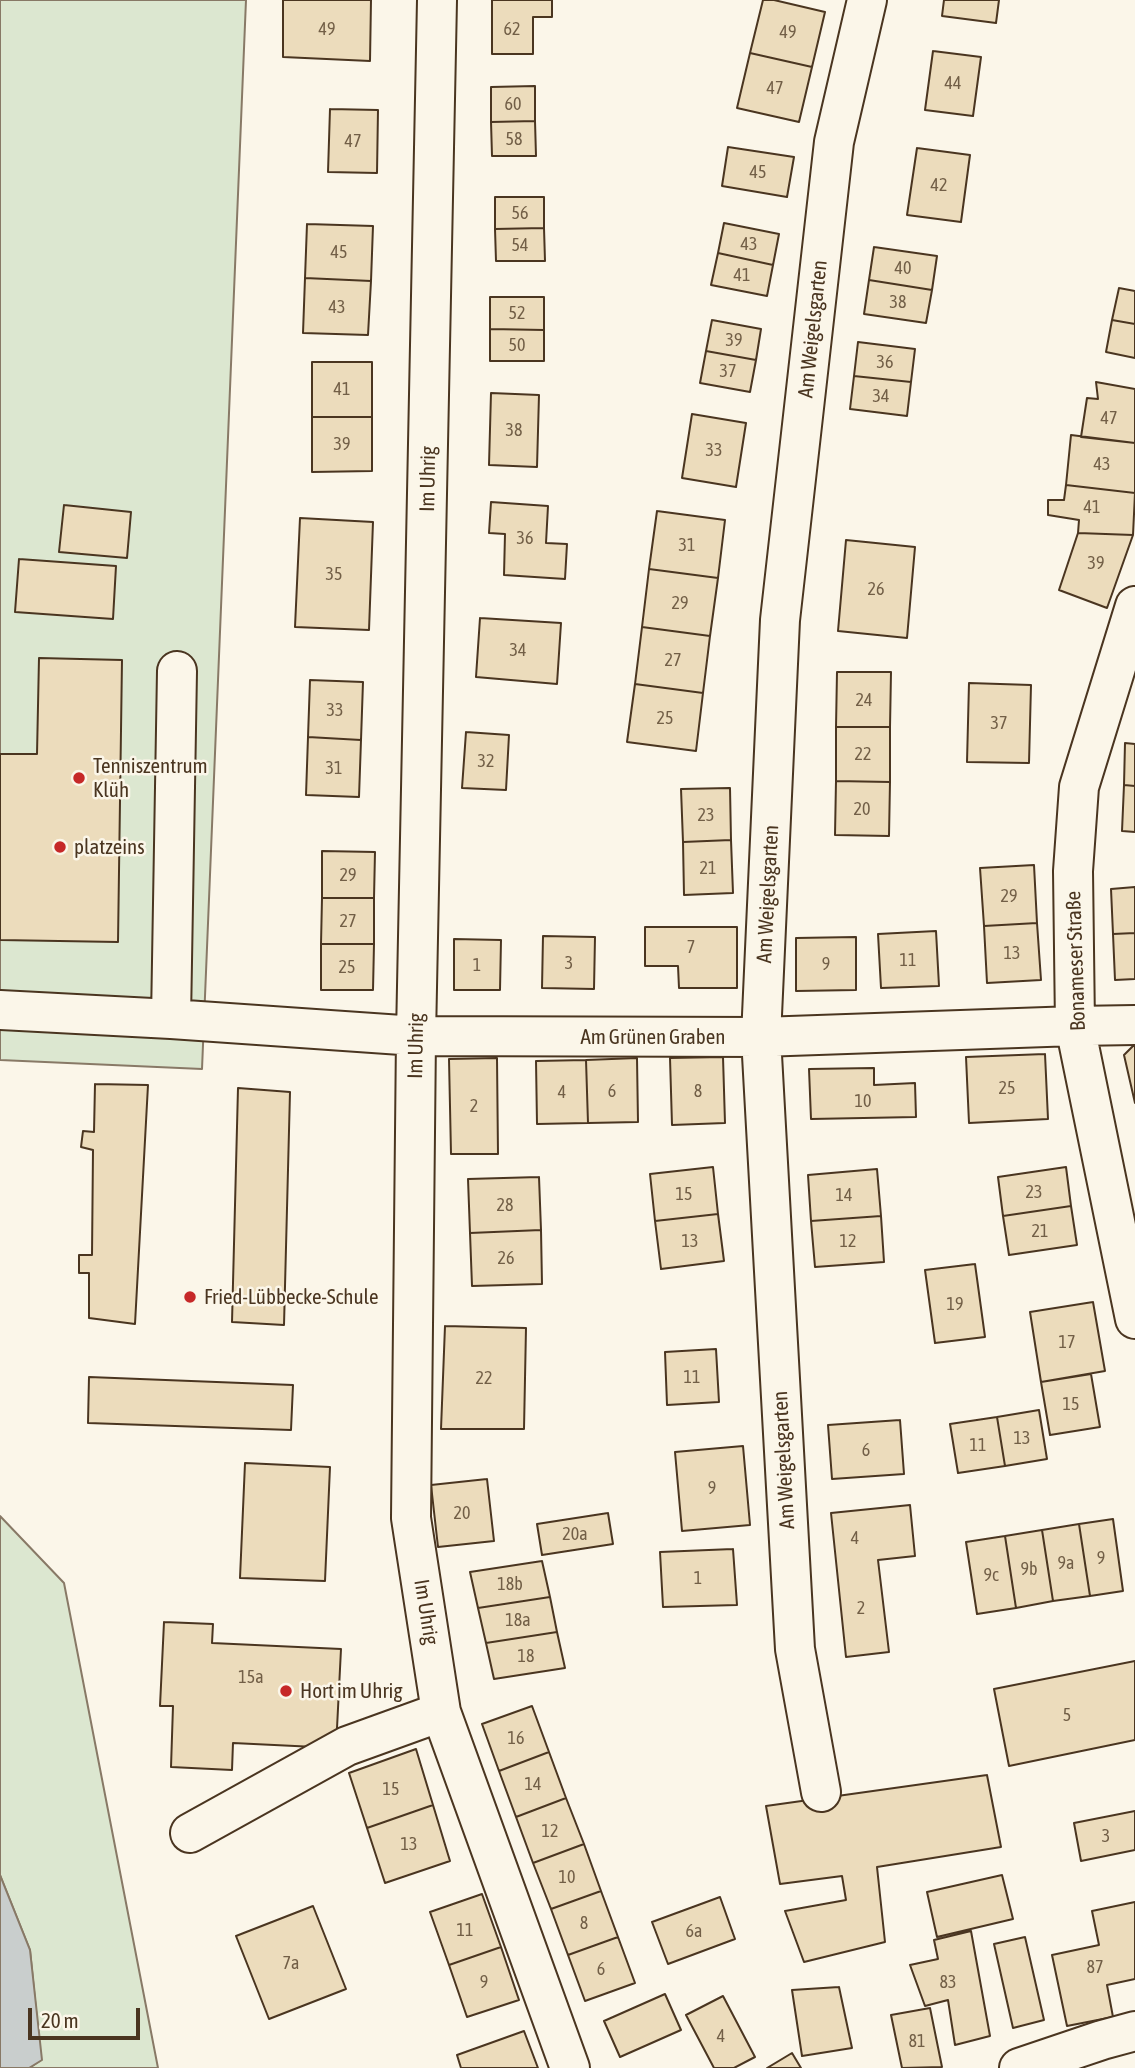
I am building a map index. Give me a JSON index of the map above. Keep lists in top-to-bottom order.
{
  "streets": {
    "street": [
      "Am Weigelsgarten",
      "Im Uhrig",
      "Bonameser Straße",
      "Am Grünen Graben"
    ]
  },
  "crossings": [
    ["Am Weigelsgarten", "Am Grünen Graben"],
    ["Im Uhrig", "Am Grünen Graben"],
    ["Bonameser Straße", "Am Grünen Graben"]
  ],
  "places": [
    "Tenniszentrum Klüh",
    "platzeins",
    "Fried-Lübbecke-Schule",
    "Hort im Uhrig"
  ],
  "house_numbers": [
    "49",
    "62",
    "49",
    "44",
    "47",
    "60",
    "58",
    "47",
    "45",
    "42",
    "56",
    "43",
    "54",
    "45",
    "40",
    "41",
    "38",
    "43",
    "52",
    "39",
    "50",
    "36",
    "37",
    "41",
    "34",
    "47",
    "38",
    "39",
    "33",
    "43",
    "41",
    "36",
    "31",
    "39",
    "35",
    "26",
    "29",
    "34",
    "27",
    "24",
    "33",
    "25",
    "37",
    "22",
    "32",
    "31",
    "20",
    "23",
    "21",
    "29",
    "29",
    "27",
    "7",
    "13",
    "11",
    "3",
    "9",
    "1",
    "25",
    "25",
    "6",
    "8",
    "4",
    "10",
    "2",
    "23",
    "15",
    "14",
    "28",
    "21",
    "13",
    "12",
    "26",
    "19",
    "17",
    "11",
    "22",
    "15",
    "13",
    "11",
    "6",
    "9",
    "20",
    "20a",
    "4",
    "9",
    "9a",
    "9b",
    "9c",
    "1",
    "18b",
    "2",
    "18a",
    "18",
    "15a",
    "5",
    "16",
    "14",
    "15",
    "12",
    "3",
    "13",
    "10",
    "8",
    "11",
    "6a",
    "7a",
    "87",
    "6",
    "9",
    "83",
    "4",
    "81"
  ],
  "scale_bar": "20 m"
}
